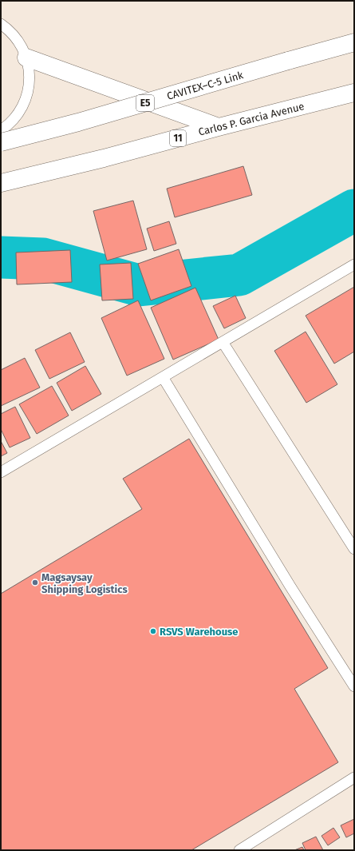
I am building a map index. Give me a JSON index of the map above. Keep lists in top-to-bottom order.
{
  "streets": {
    "main road": [
      "CAVITEX–C-5 Link",
      "E5",
      "Carlos P. Garcia Avenue",
      "11"
    ]
  },
  "places": ["Magsaysay Shipping Logistics", "RSVS Warehouse"]
}
